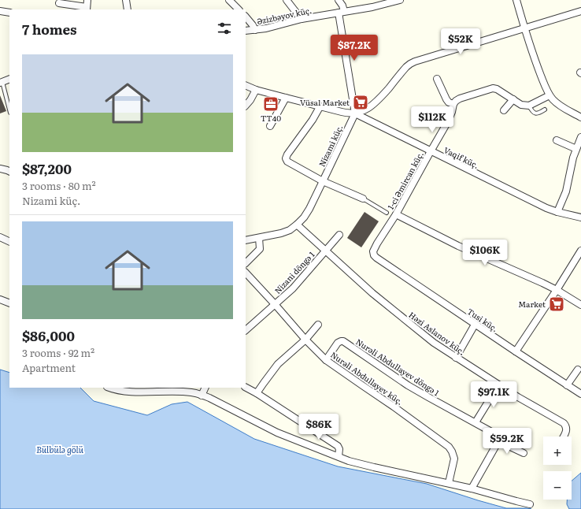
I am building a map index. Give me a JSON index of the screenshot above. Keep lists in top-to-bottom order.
{
  "streets": {
    "street": [
      "Əzizbəyov küç.",
      "Nizami küç.",
      "Vaqif küç.",
      "1-ci Əmircan küç.",
      "Nizani döngə 1",
      "Tusi küç.",
      "Həzi Aslanov küç.",
      "Nurəli Abdullayev döngə 1",
      "Nurəli Abdullayev küç."
    ]
  },
  "crossings": [
    ["Nizami küç.", "Vaqif küç."],
    ["Nizami küç.", "Həzi Aslanov küç."],
    ["Vaqif küç.", "1-ci Əmircan küç."],
    ["1-ci Əmircan küç.", "Tusi küç."],
    ["Nizani döngə 1", "Həzi Aslanov küç."],
    ["Nizani döngə 1", "Nurəli Abdullayev küç."],
    ["Nurəli Abdullayev döngə 1", "Nurəli Abdullayev küç."]
  ],
  "water": ["Bülbülə gölü"],
  "places": {
    "supermarket": ["Vüsal Market", "Market"],
    "office": ["TT40"]
  },
  "page": {
    "heading": "7 homes",
    "price": [
      "$52K",
      "$87.2K",
      "$112K",
      "$106K",
      "$97.1K",
      "$86K",
      "$59.2K"
    ],
    "list": [
      {
        "name": "$87,200",
        "note": "3 rooms · 80 m² · Nizami küç."
      },
      {
        "name": "$86,000",
        "note": "3 rooms · 92 m² · Apartment"
      }
    ],
    "map_buttons": ["+", "−"]
  }
}
